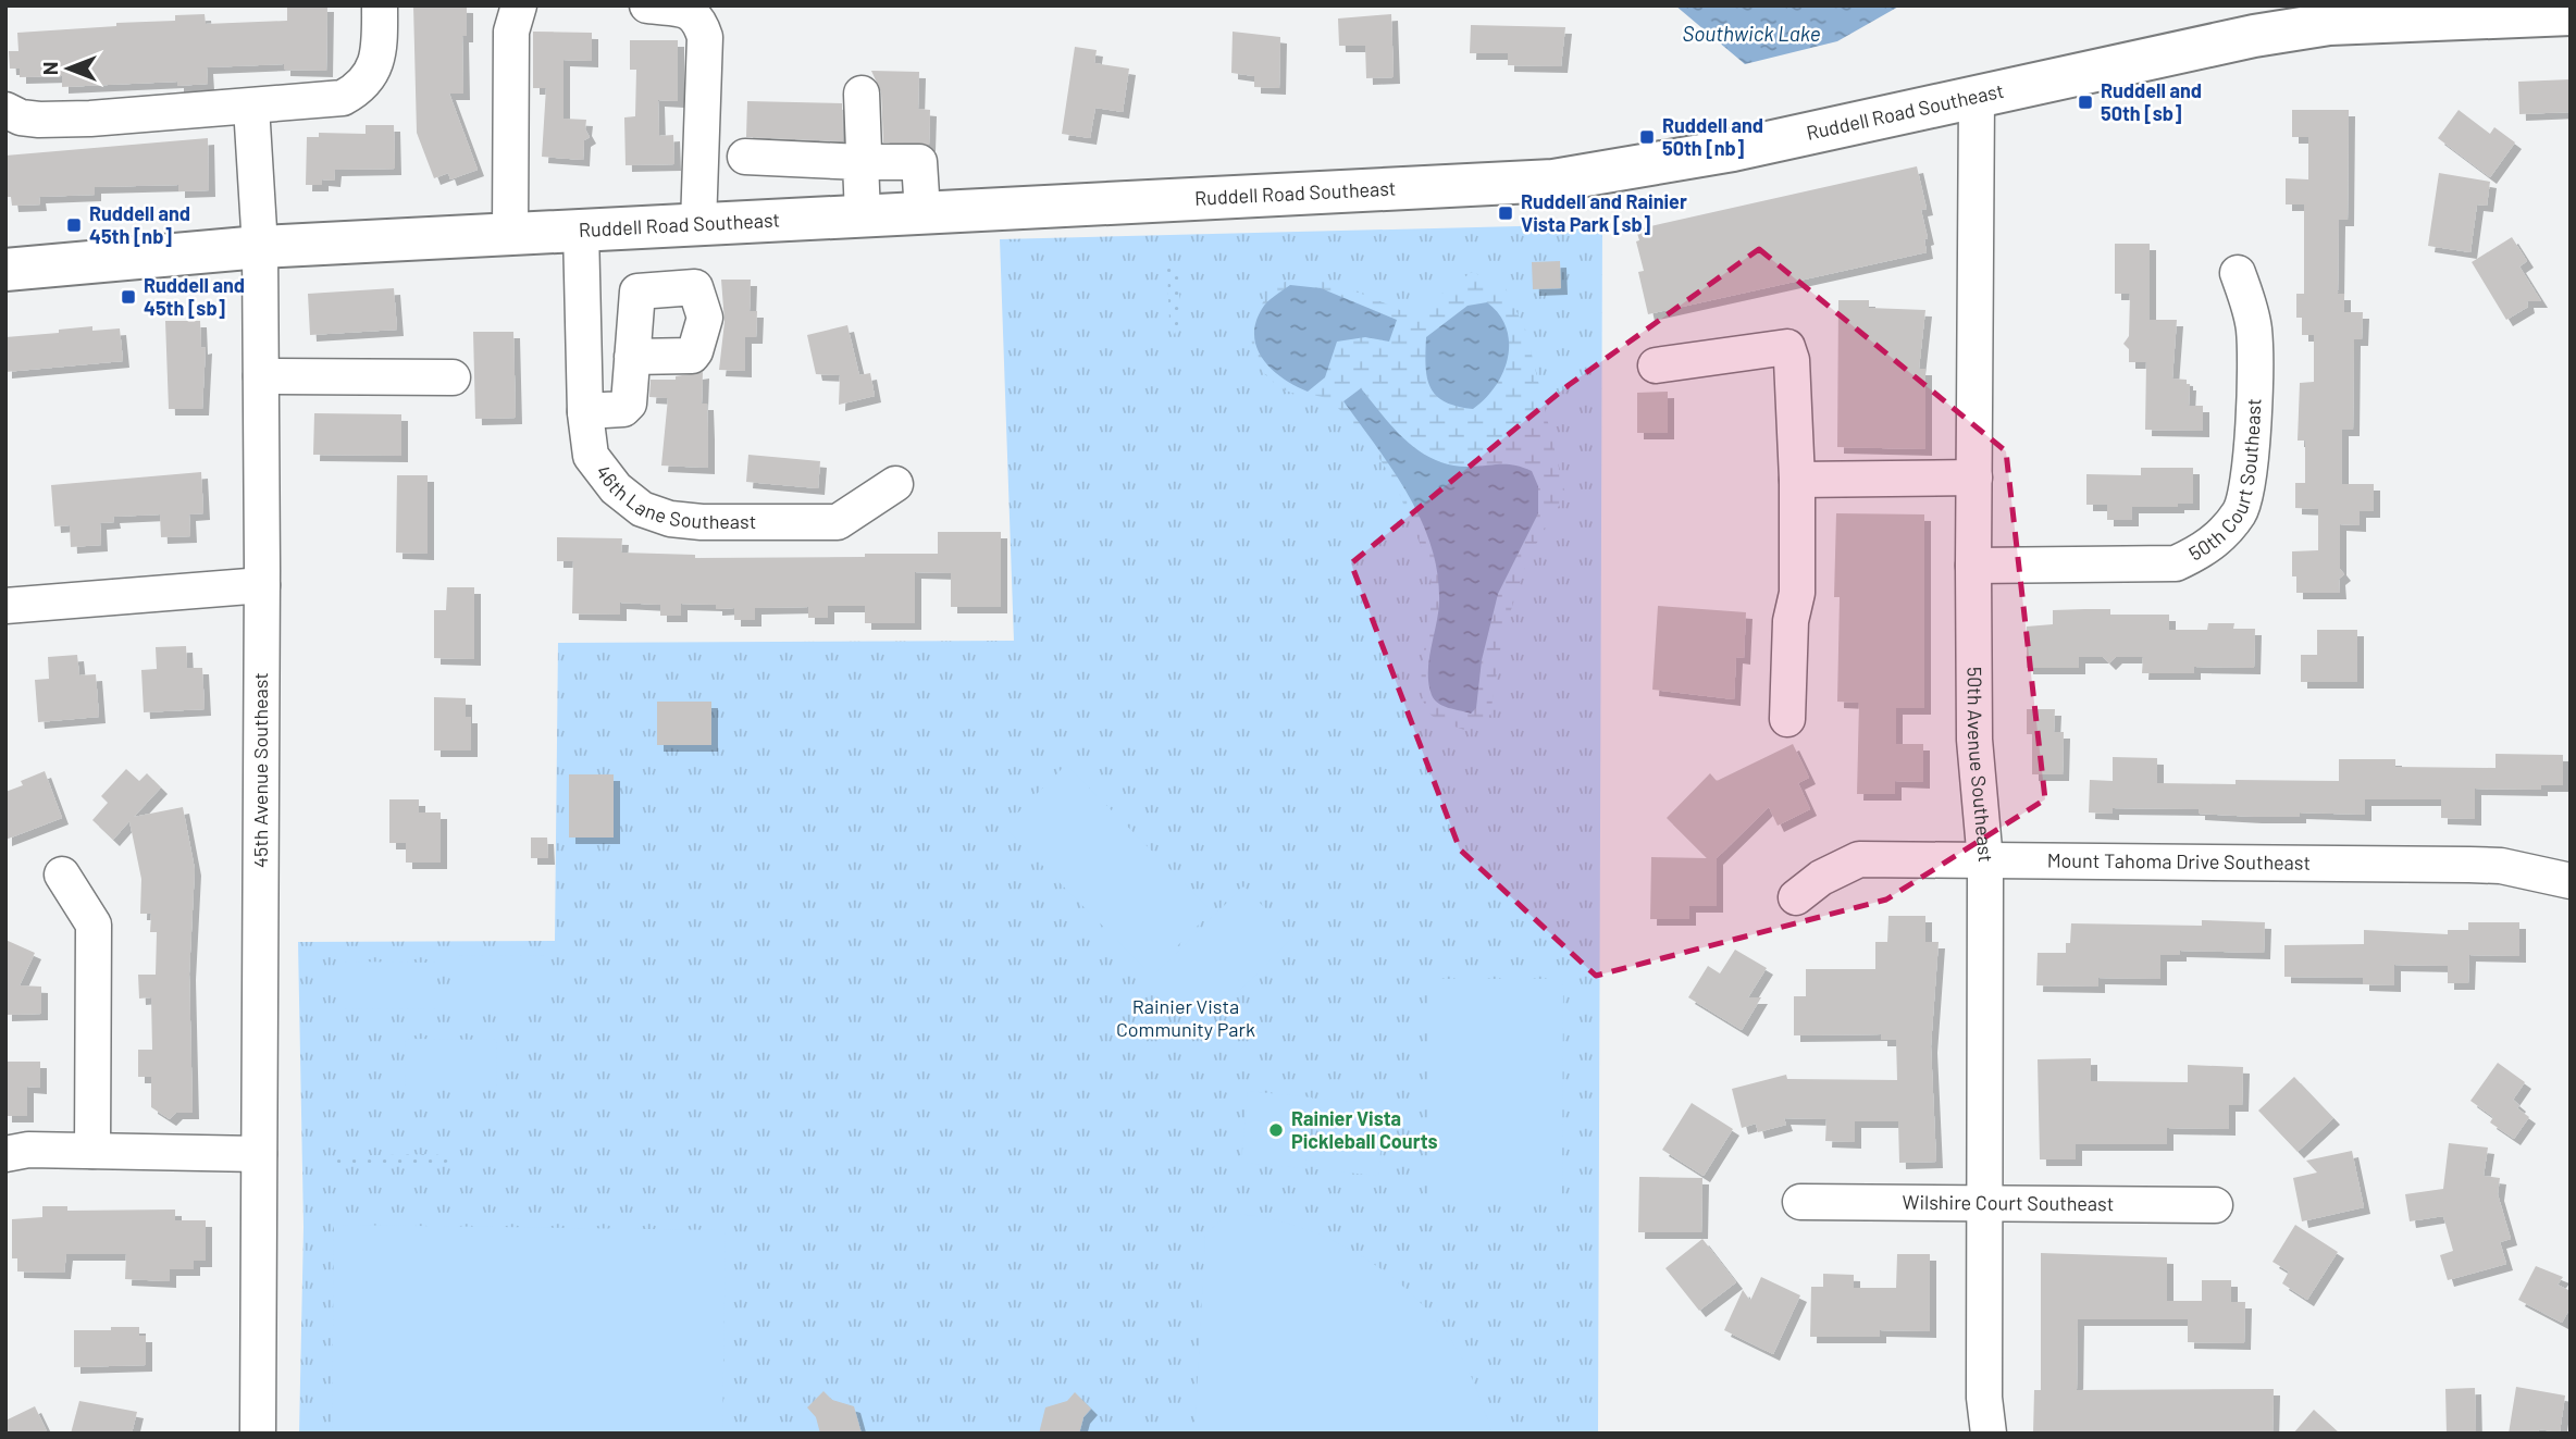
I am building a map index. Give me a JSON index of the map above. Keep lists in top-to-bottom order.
{
  "streets": {
    "main road": ["Ruddell Road Southeast"],
    "street": [
      "50th Court Southeast",
      "46th Lane Southeast",
      "50th Avenue Southeast",
      "45th Avenue Southeast",
      "Mount Tahoma Drive Southeast",
      "Wilshire Court Southeast"
    ]
  },
  "crossings": [
    ["Ruddell Road Southeast", "46th Lane Southeast"],
    ["Ruddell Road Southeast", "50th Avenue Southeast"],
    ["Ruddell Road Southeast", "45th Avenue Southeast"],
    ["50th Court Southeast", "50th Avenue Southeast"],
    ["50th Avenue Southeast", "Mount Tahoma Drive Southeast"],
    ["50th Avenue Southeast", "Wilshire Court Southeast"]
  ],
  "water": ["Southwick Lake"],
  "parks": ["Rainier Vista Community Park"],
  "places": {
    "transit": [
      "Ruddell and 50th [sb]",
      "Ruddell and 50th [nb]",
      "Ruddell and Rainier Vista Park [sb]",
      "Ruddell and 45th [nb]",
      "Ruddell and 45th [sb]"
    ],
    "other": ["Rainier Vista Pickleball Courts"]
  },
  "north": "left"
}
